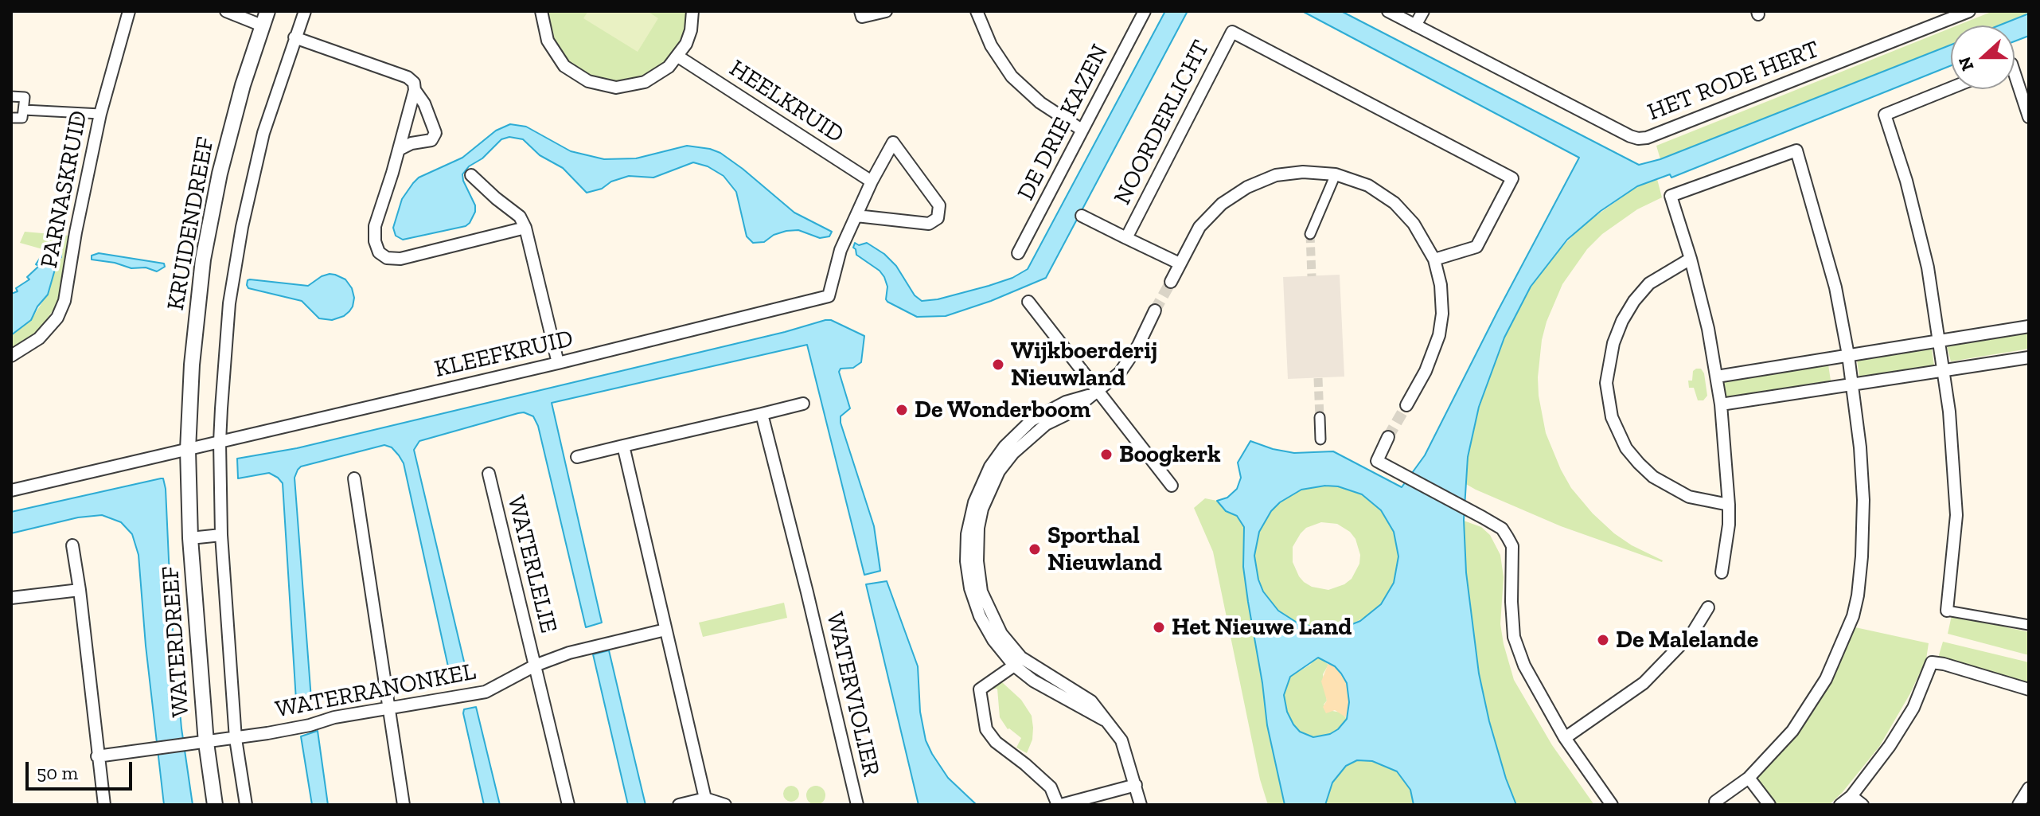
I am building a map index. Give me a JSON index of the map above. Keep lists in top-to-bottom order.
{
  "streets": {
    "street": [
      "HET RODE HERT",
      "HEELKRUID",
      "DE DRIE KAZEN",
      "NOORDERLICHT",
      "PARNASKRUID",
      "KRUIDENDREEF",
      "KLEEFKRUID",
      "WATERLELIE",
      "WATERDREEF",
      "WATERRANONKEL",
      "WATERVIOLIER"
    ]
  },
  "crossings": [
    ["KRUIDENDREEF", "KLEEFKRUID"],
    ["KRUIDENDREEF", "WATERDREEF"],
    ["KLEEFKRUID", "WATERDREEF"],
    ["WATERLELIE", "WATERRANONKEL"],
    ["WATERDREEF", "WATERRANONKEL"]
  ],
  "places": [
    "Wijkboerderij Nieuwland",
    "De Wonderboom",
    "Boogkerk",
    "Sporthal Nieuwland",
    "Het Nieuwe Land",
    "De Malelande"
  ],
  "scale_bar": "50 m",
  "north": "left"
}
